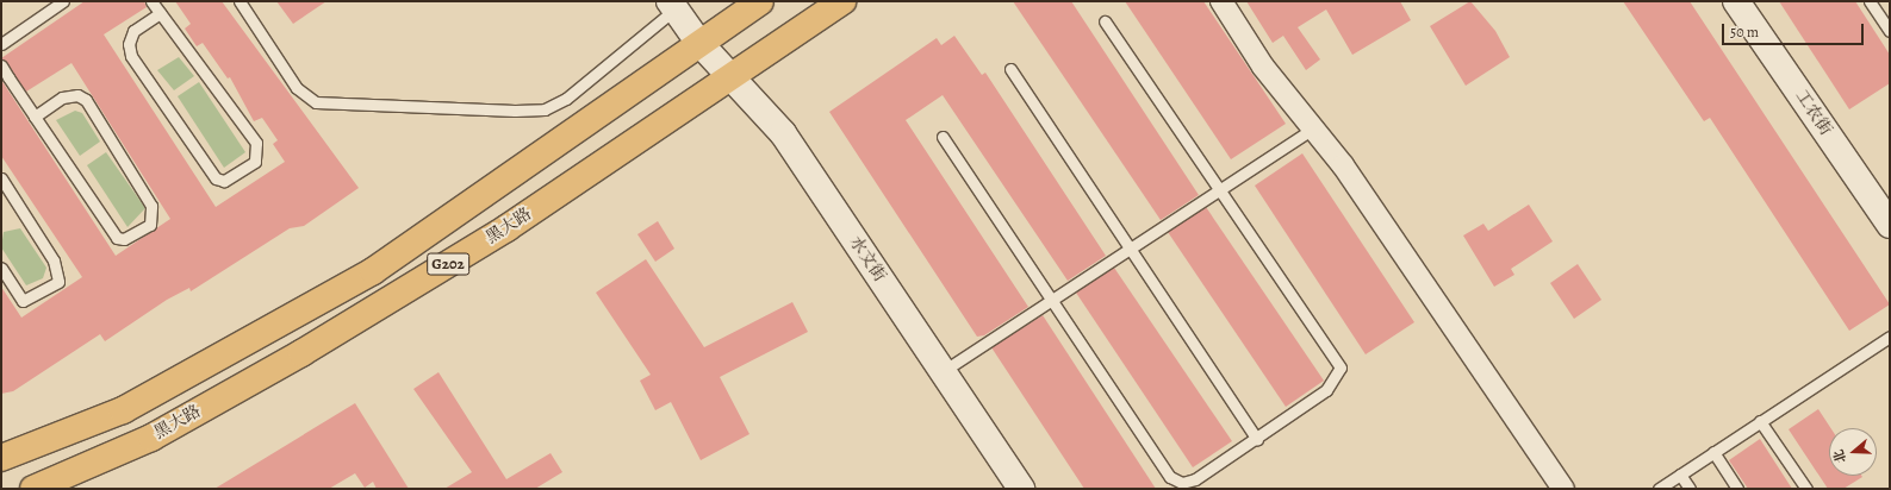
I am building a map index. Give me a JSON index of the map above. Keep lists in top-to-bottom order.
{
  "streets": {
    "highway": ["黑大路", "G202"],
    "street": ["工农街", "水文街"]
  },
  "crossings": [
    ["黑大路", "水文街"],
    ["水文街", "G202"]
  ],
  "scale_bar": "50 m",
  "north": "left"
}
